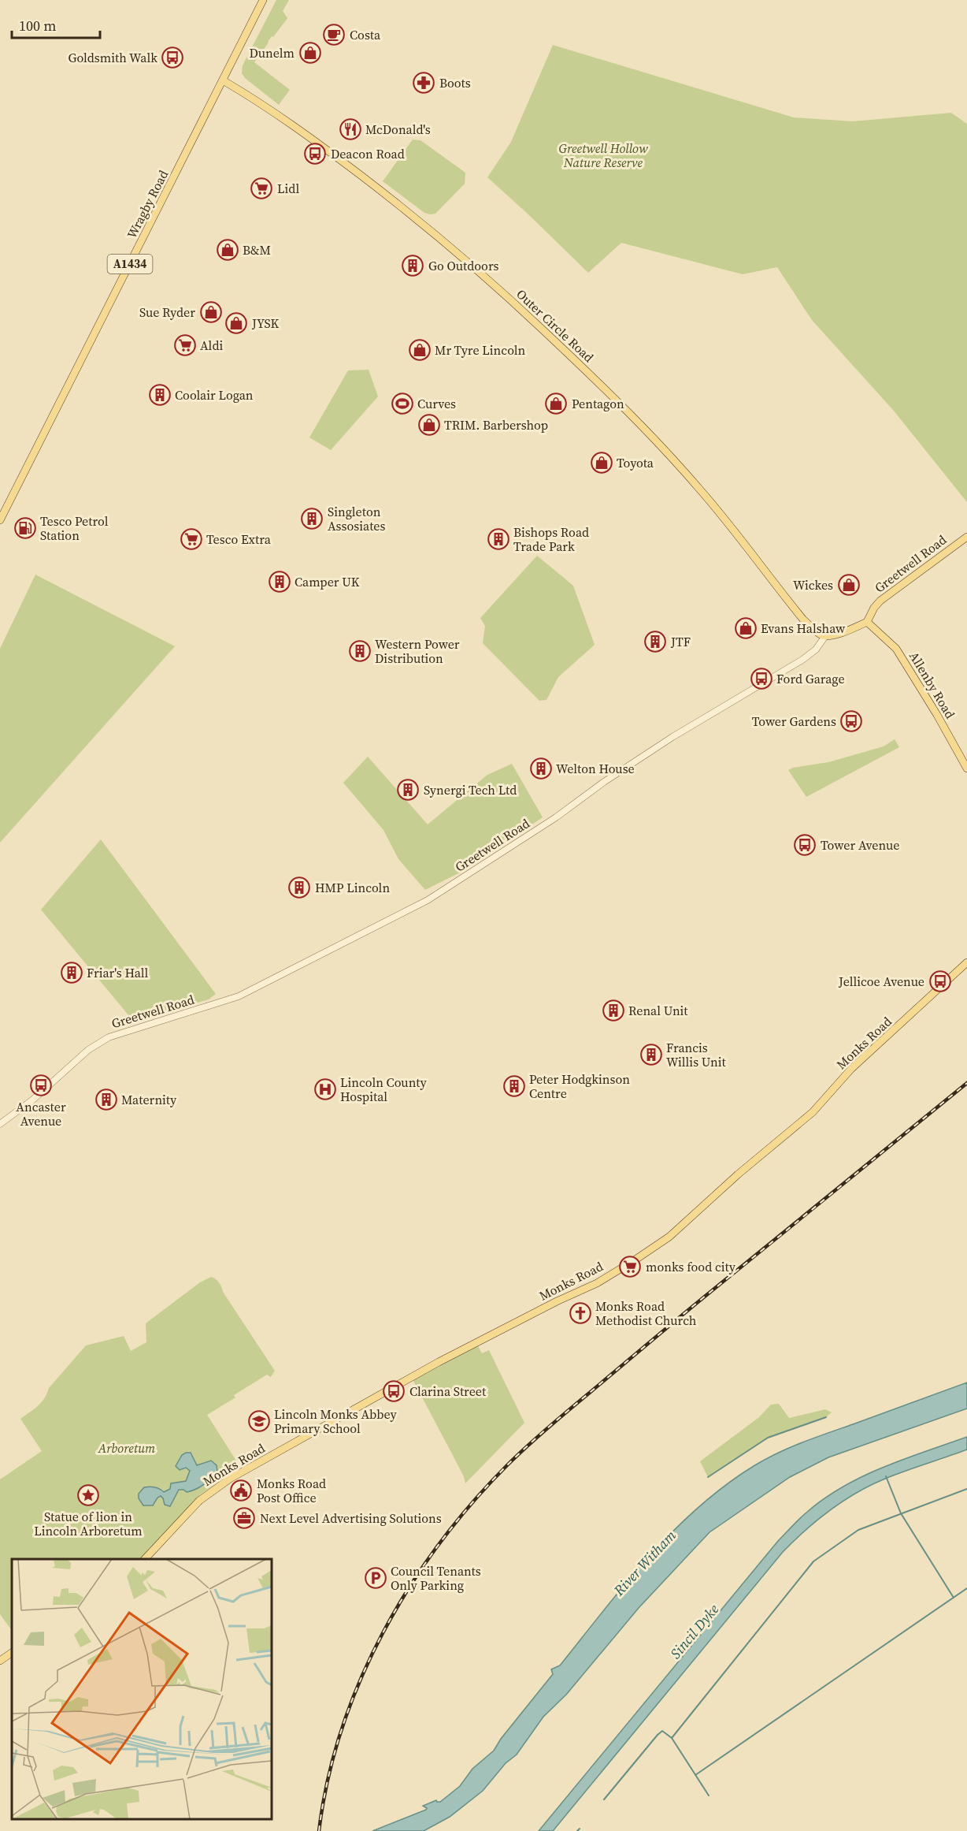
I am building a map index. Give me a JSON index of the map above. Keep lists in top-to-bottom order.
{
  "streets": {
    "main road": [
      "Wragby Road",
      "A1434",
      "Outer Circle Road",
      "Greetwell Road",
      "Allenby Road",
      "Monks Road"
    ]
  },
  "crossings": [
    ["Wragby Road", "Outer Circle Road"],
    ["Outer Circle Road", "Greetwell Road"],
    ["Greetwell Road", "Allenby Road"]
  ],
  "water": ["River Witham", "Sincil Dyke"],
  "parks": ["Greetwell Hollow Nature Reserve", "Arboretum"],
  "places": {
    "cafe": ["Costa"],
    "shop": [
      "Dunelm",
      "B&M",
      "Sue Ryder",
      "JYSK",
      "Mr Tyre Lincoln",
      "Pentagon",
      "TRIM. Barbershop",
      "Toyota",
      "Wickes",
      "Evans Halshaw"
    ],
    "bus stop": [
      "Goldsmith Walk",
      "Deacon Road",
      "Ford Garage",
      "Tower Gardens",
      "Tower Avenue",
      "Jellicoe Avenue",
      "Ancaster Avenue",
      "Clarina Street"
    ],
    "pharmacy": ["Boots"],
    "restaurant": ["McDonald's"],
    "supermarket": [
      "Lidl",
      "Aldi",
      "Tesco Extra",
      "monks food city"
    ],
    "building": [
      "Go Outdoors",
      "Coolair Logan",
      "Singleton Assosiates",
      "Bishops Road Trade Park",
      "Camper UK",
      "JTF",
      "Western Power Distribution",
      "Welton House",
      "Synergi Tech Ltd",
      "HMP Lincoln",
      "Friar's Hall",
      "Renal Unit",
      "Francis Willis Unit",
      "Peter Hodgkinson Centre",
      "Maternity"
    ],
    "sports": ["Curves"],
    "fuel station": ["Tesco Petrol Station"],
    "hospital": ["Lincoln County Hospital"],
    "church": ["Monks Road Methodist Church"],
    "school or university": ["Lincoln Monks Abbey Primary School"],
    "public building": ["Monks Road Post Office"],
    "place": ["Statue of lion in Lincoln Arboretum"],
    "office": ["Next Level Advertising Solutions"],
    "parking": ["Council Tenants Only Parking"]
  },
  "scale_bar": "100 m"
}
